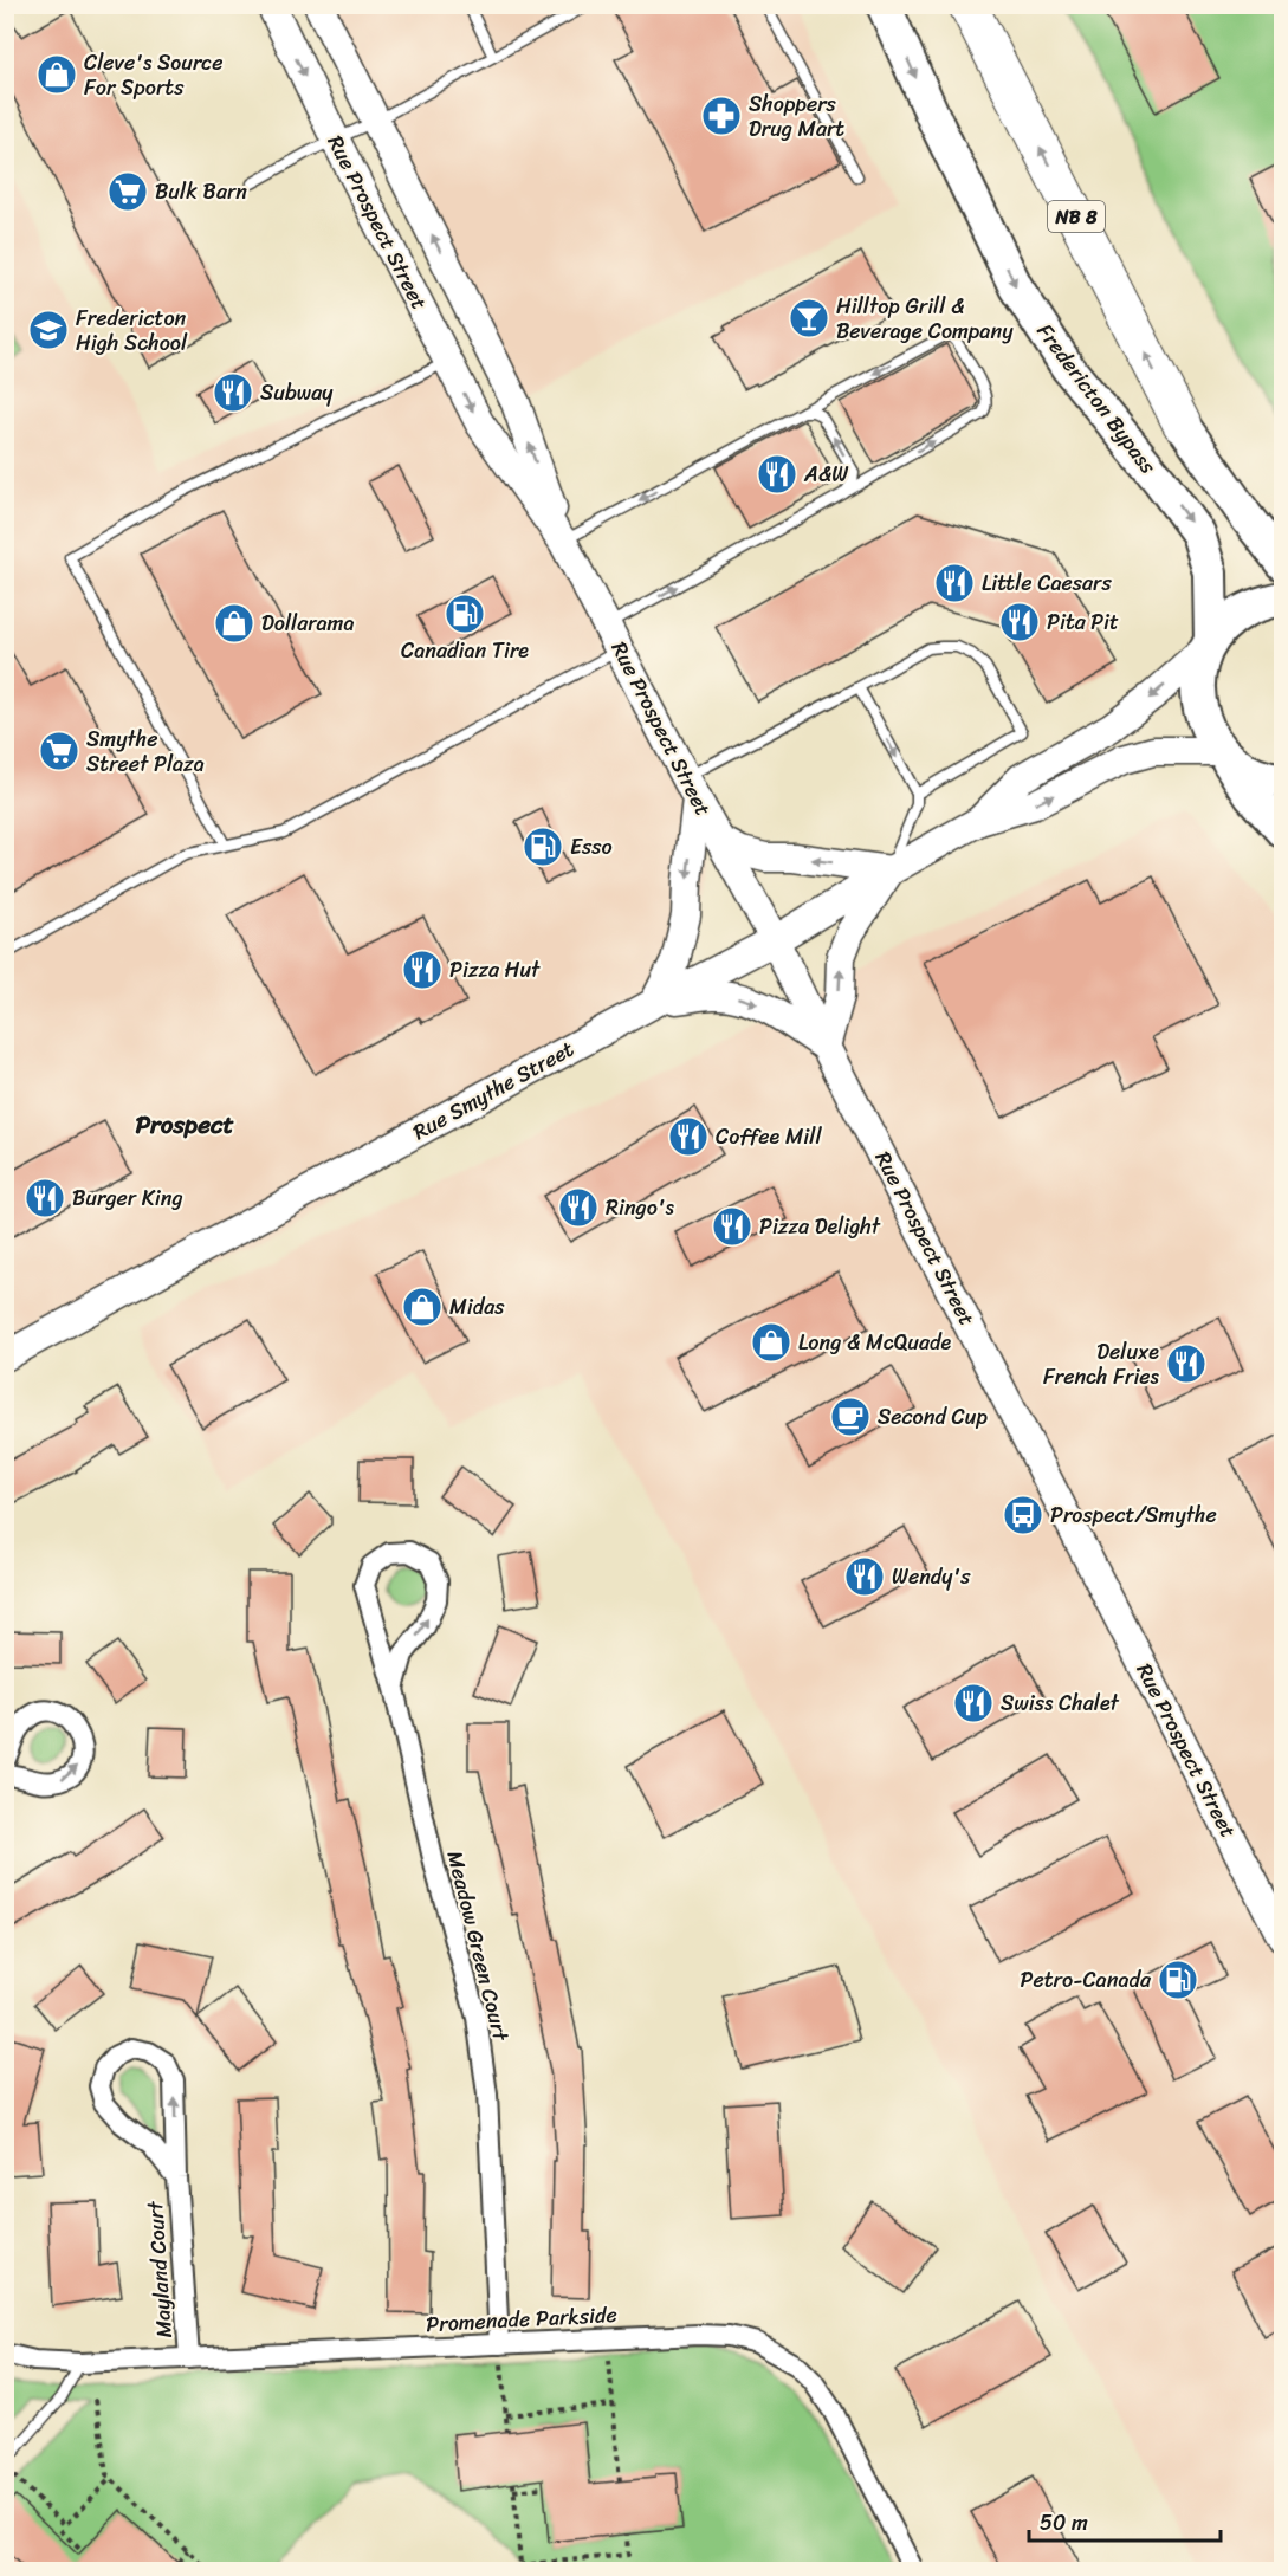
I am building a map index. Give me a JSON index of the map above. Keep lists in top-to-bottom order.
{
  "streets": {
    "highway": ["NB 8", "Fredericton Bypass"],
    "main road": ["Rue Prospect Street", "Rue Smythe Street"],
    "street": ["Meadow Green Court", "Mayland Court", "Promenade Parkside"]
  },
  "crossings": [
    ["Rue Prospect Street", "Rue Smythe Street"],
    ["Fredericton Bypass", "Rue Smythe Street"],
    ["Meadow Green Court", "Promenade Parkside"],
    ["Mayland Court", "Promenade Parkside"]
  ],
  "districts": ["Prospect"],
  "places": {
    "shop": [
      "Cleve's Source For Sports",
      "Dollarama",
      "Midas",
      "Long & McQuade"
    ],
    "pharmacy": ["Shoppers Drug Mart"],
    "supermarket": ["Bulk Barn", "Smythe Street Plaza"],
    "bar": ["Hilltop Grill & Beverage Company"],
    "school or university": ["Fredericton High School"],
    "restaurant": [
      "Subway",
      "A&W",
      "Little Caesars",
      "Pita Pit",
      "Pizza Hut",
      "Coffee Mill",
      "Burger King",
      "Ringo's",
      "Pizza Delight",
      "Deluxe French Fries",
      "Wendy's",
      "Swiss Chalet"
    ],
    "fuel station": ["Canadian Tire", "Esso", "Petro-Canada"],
    "cafe": ["Second Cup"],
    "bus stop": ["Prospect/Smythe"]
  },
  "scale_bar": "50 m"
}
